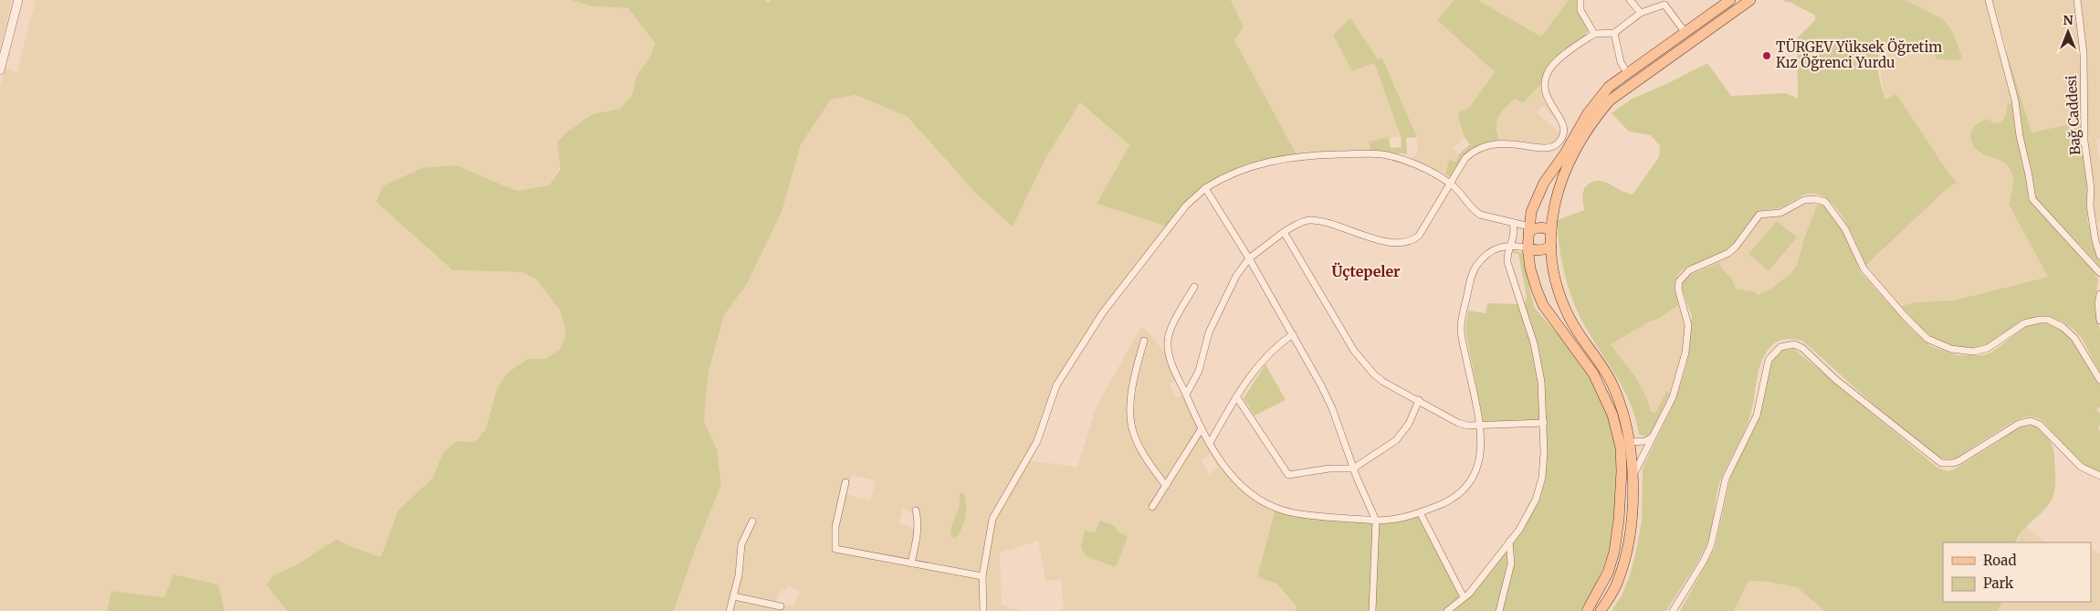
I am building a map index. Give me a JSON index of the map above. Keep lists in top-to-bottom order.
{
  "streets": {
    "street": ["Bağ Caddesi"]
  },
  "districts": ["Üçtepeler"],
  "places": ["TÜRGEV Yüksek Öğretim Kız Öğrenci Yurdu"],
  "legend": ["Road", "Park"],
  "north": "top"
}
